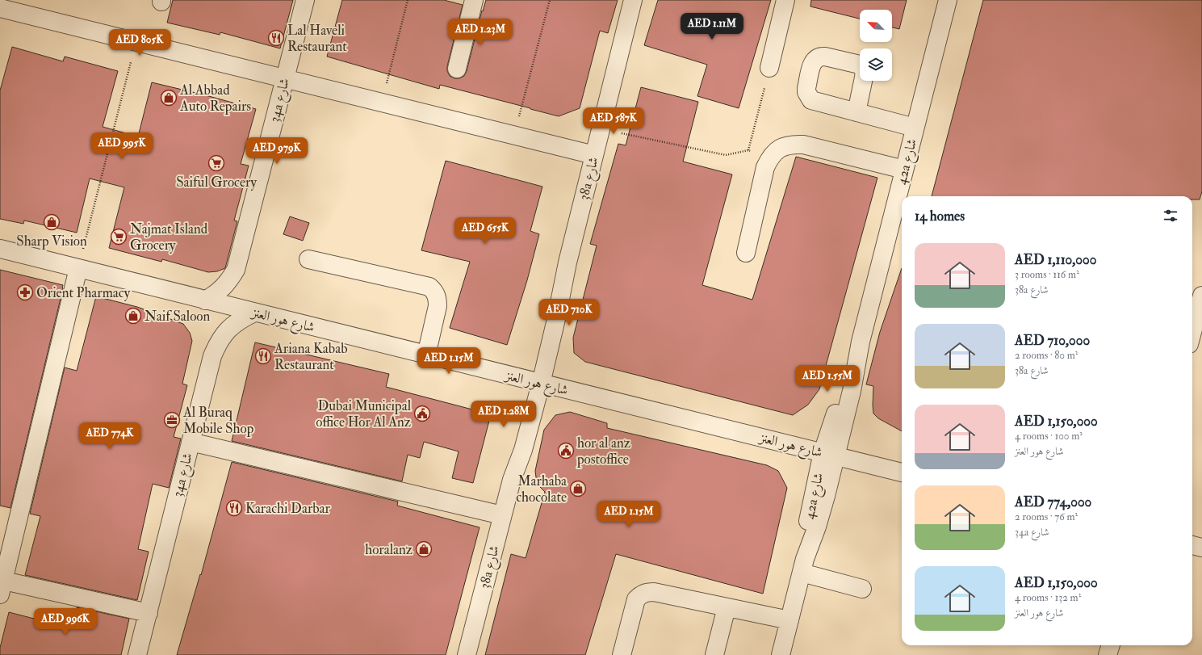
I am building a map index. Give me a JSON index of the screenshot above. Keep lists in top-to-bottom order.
{
  "streets": {
    "street": [
      "34a شارع",
      "42a شارع",
      "38a شارع",
      "شارع هور العنز"
    ]
  },
  "crossings": [
    ["34a شارع", "شارع هور العنز"],
    ["42a شارع", "شارع هور العنز"],
    ["38a شارع", "شارع هور العنز"]
  ],
  "places": {
    "restaurant": ["Lal Haveli Restaurant", "Ariana Kabab Restaurant", "Karachi Darbar"],
    "shop": [
      "Al Abbad Auto Repairs",
      "Sharp Vision",
      "Naif Saloon",
      "Marhaba chocolate",
      "horalanz"
    ],
    "supermarket": ["Saiful Grocery", "Najmat Island Grocery"],
    "pharmacy": ["Orient Pharmacy"],
    "public building": ["Dubai Municipal office Hor Al Anz", "hor al anz postoffice"],
    "office": ["Al Buraq Mobile Shop"]
  },
  "north": "top left",
  "page": {
    "price": [
      "AED 1.11M",
      "AED 1.23M",
      "AED 805K",
      "AED 587K",
      "AED 995K",
      "AED 979K",
      "AED 655K",
      "AED 710K",
      "AED 1.15M",
      "AED 1.55M",
      "AED 1.28M",
      "AED 774K",
      "AED 1.15M",
      "AED 996K"
    ],
    "heading": "14 homes",
    "list": [
      {
        "name": "AED 1,110,000",
        "note": "3 rooms · 116 m² · 38a شارع"
      },
      {
        "name": "AED 710,000",
        "note": "2 rooms · 80 m² · 38a شارع"
      },
      {
        "name": "AED 1,150,000",
        "note": "4 rooms · 100 m² · شارع هور العنز"
      },
      {
        "name": "AED 774,000",
        "note": "2 rooms · 76 m² · 34a شارع"
      },
      {
        "name": "AED 1,150,000",
        "note": "4 rooms · 132 m² · شارع هور العنز"
      }
    ]
  }
}
